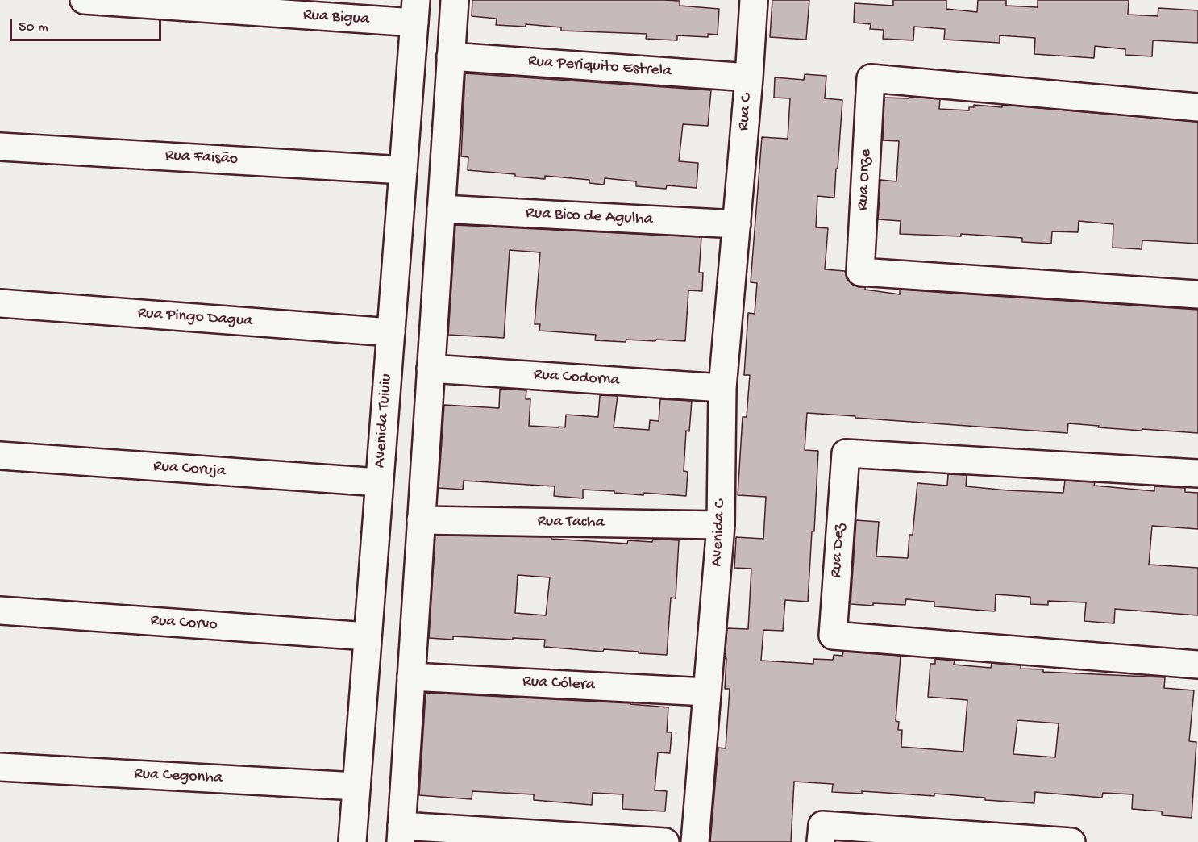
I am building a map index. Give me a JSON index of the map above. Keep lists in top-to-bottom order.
{
  "streets": {
    "street": [
      "Rua Bigua",
      "Rua Periquito Estrela",
      "Rua C",
      "Rua Faisão",
      "Rua Onze",
      "Rua Bico de Agulha",
      "Rua Pingo Dagua",
      "Rua Codorna",
      "Avenida Tuiuiu",
      "Rua Coruja",
      "Rua Tacha",
      "Avenida C",
      "Rua Dez",
      "Rua Corvo",
      "Rua Cólera",
      "Rua Cegonha"
    ]
  },
  "crossings": [
    ["Rua Bigua", "Avenida Tuiuiu"],
    ["Rua Periquito Estrela", "Rua C"],
    ["Rua C", "Rua Bico de Agulha"],
    ["Rua C", "Avenida C"],
    ["Rua Faisão", "Avenida Tuiuiu"],
    ["Rua Bico de Agulha", "Avenida C"],
    ["Rua Pingo Dagua", "Avenida Tuiuiu"],
    ["Rua Codorna", "Avenida C"],
    ["Avenida Tuiuiu", "Rua Coruja"],
    ["Avenida Tuiuiu", "Rua Corvo"],
    ["Avenida Tuiuiu", "Rua Cegonha"],
    ["Rua Tacha", "Avenida C"],
    ["Avenida C", "Rua Cólera"]
  ],
  "scale_bar": "50 m"
}
